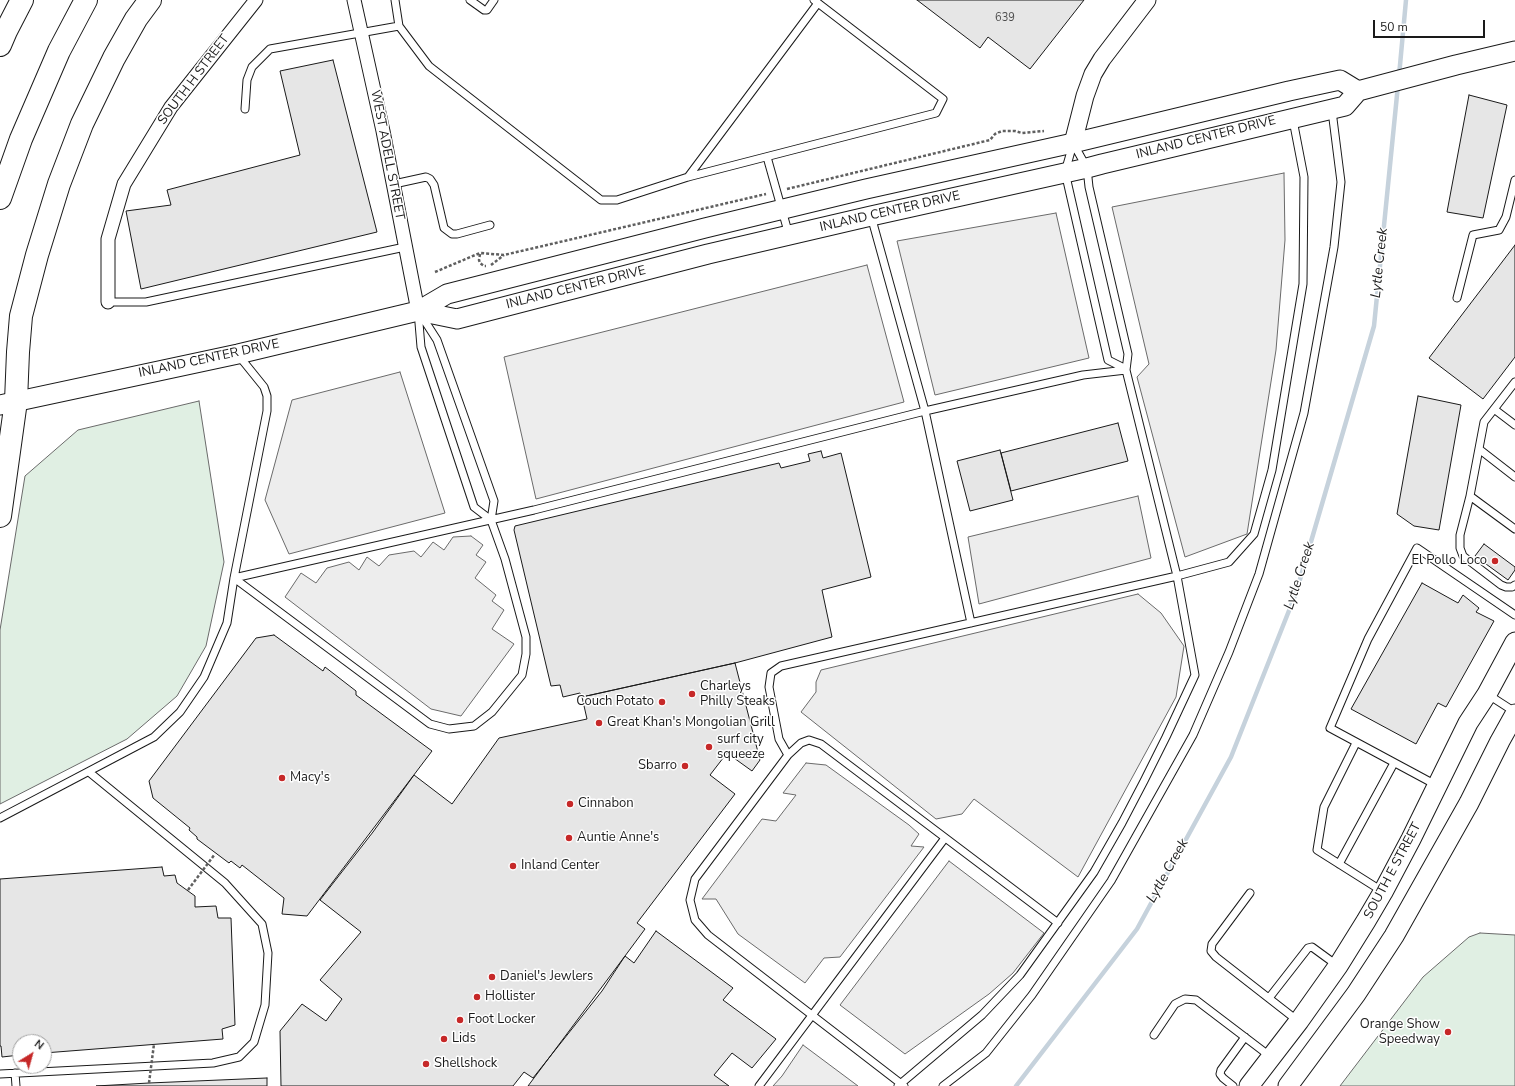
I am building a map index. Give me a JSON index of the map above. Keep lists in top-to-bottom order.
{
  "streets": {
    "main road": ["INLAND CENTER DRIVE", "SOUTH E STREET"],
    "street": ["SOUTH H STREET", "WEST ADELL STREET"]
  },
  "crossings": [
    ["INLAND CENTER DRIVE", "WEST ADELL STREET"]
  ],
  "water": ["Lytle Creek"],
  "places": [
    "El Pollo Loco",
    "Charleys Philly Steaks",
    "Couch Potato",
    "Great Khan's Mongolian Grill",
    "surf city squeeze",
    "Sbarro",
    "Macy's",
    "Cinnabon",
    "Auntie Anne's",
    "Inland Center",
    "Daniel's Jewlers",
    "Hollister",
    "Foot Locker",
    "Orange Show Speedway",
    "Lids",
    "Shellshock"
  ],
  "house_numbers": ["639"],
  "scale_bar": "50 m",
  "north": "top right"
}
